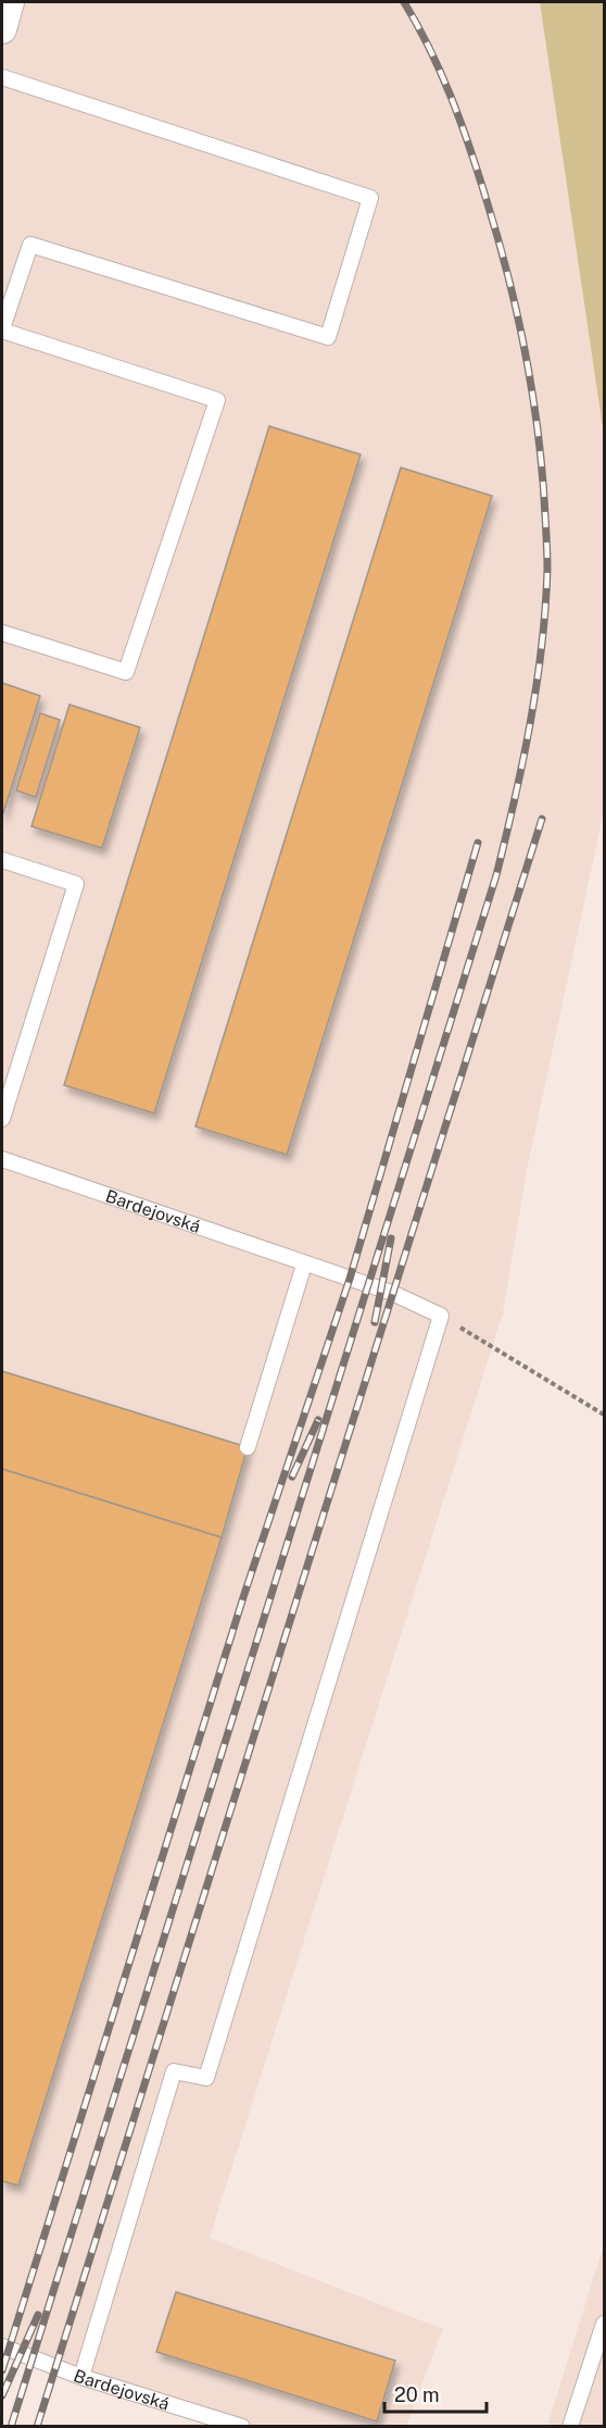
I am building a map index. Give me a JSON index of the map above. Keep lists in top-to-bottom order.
{
  "streets": {
    "lane": ["Bardejovská"]
  },
  "scale_bar": "20 m"
}
